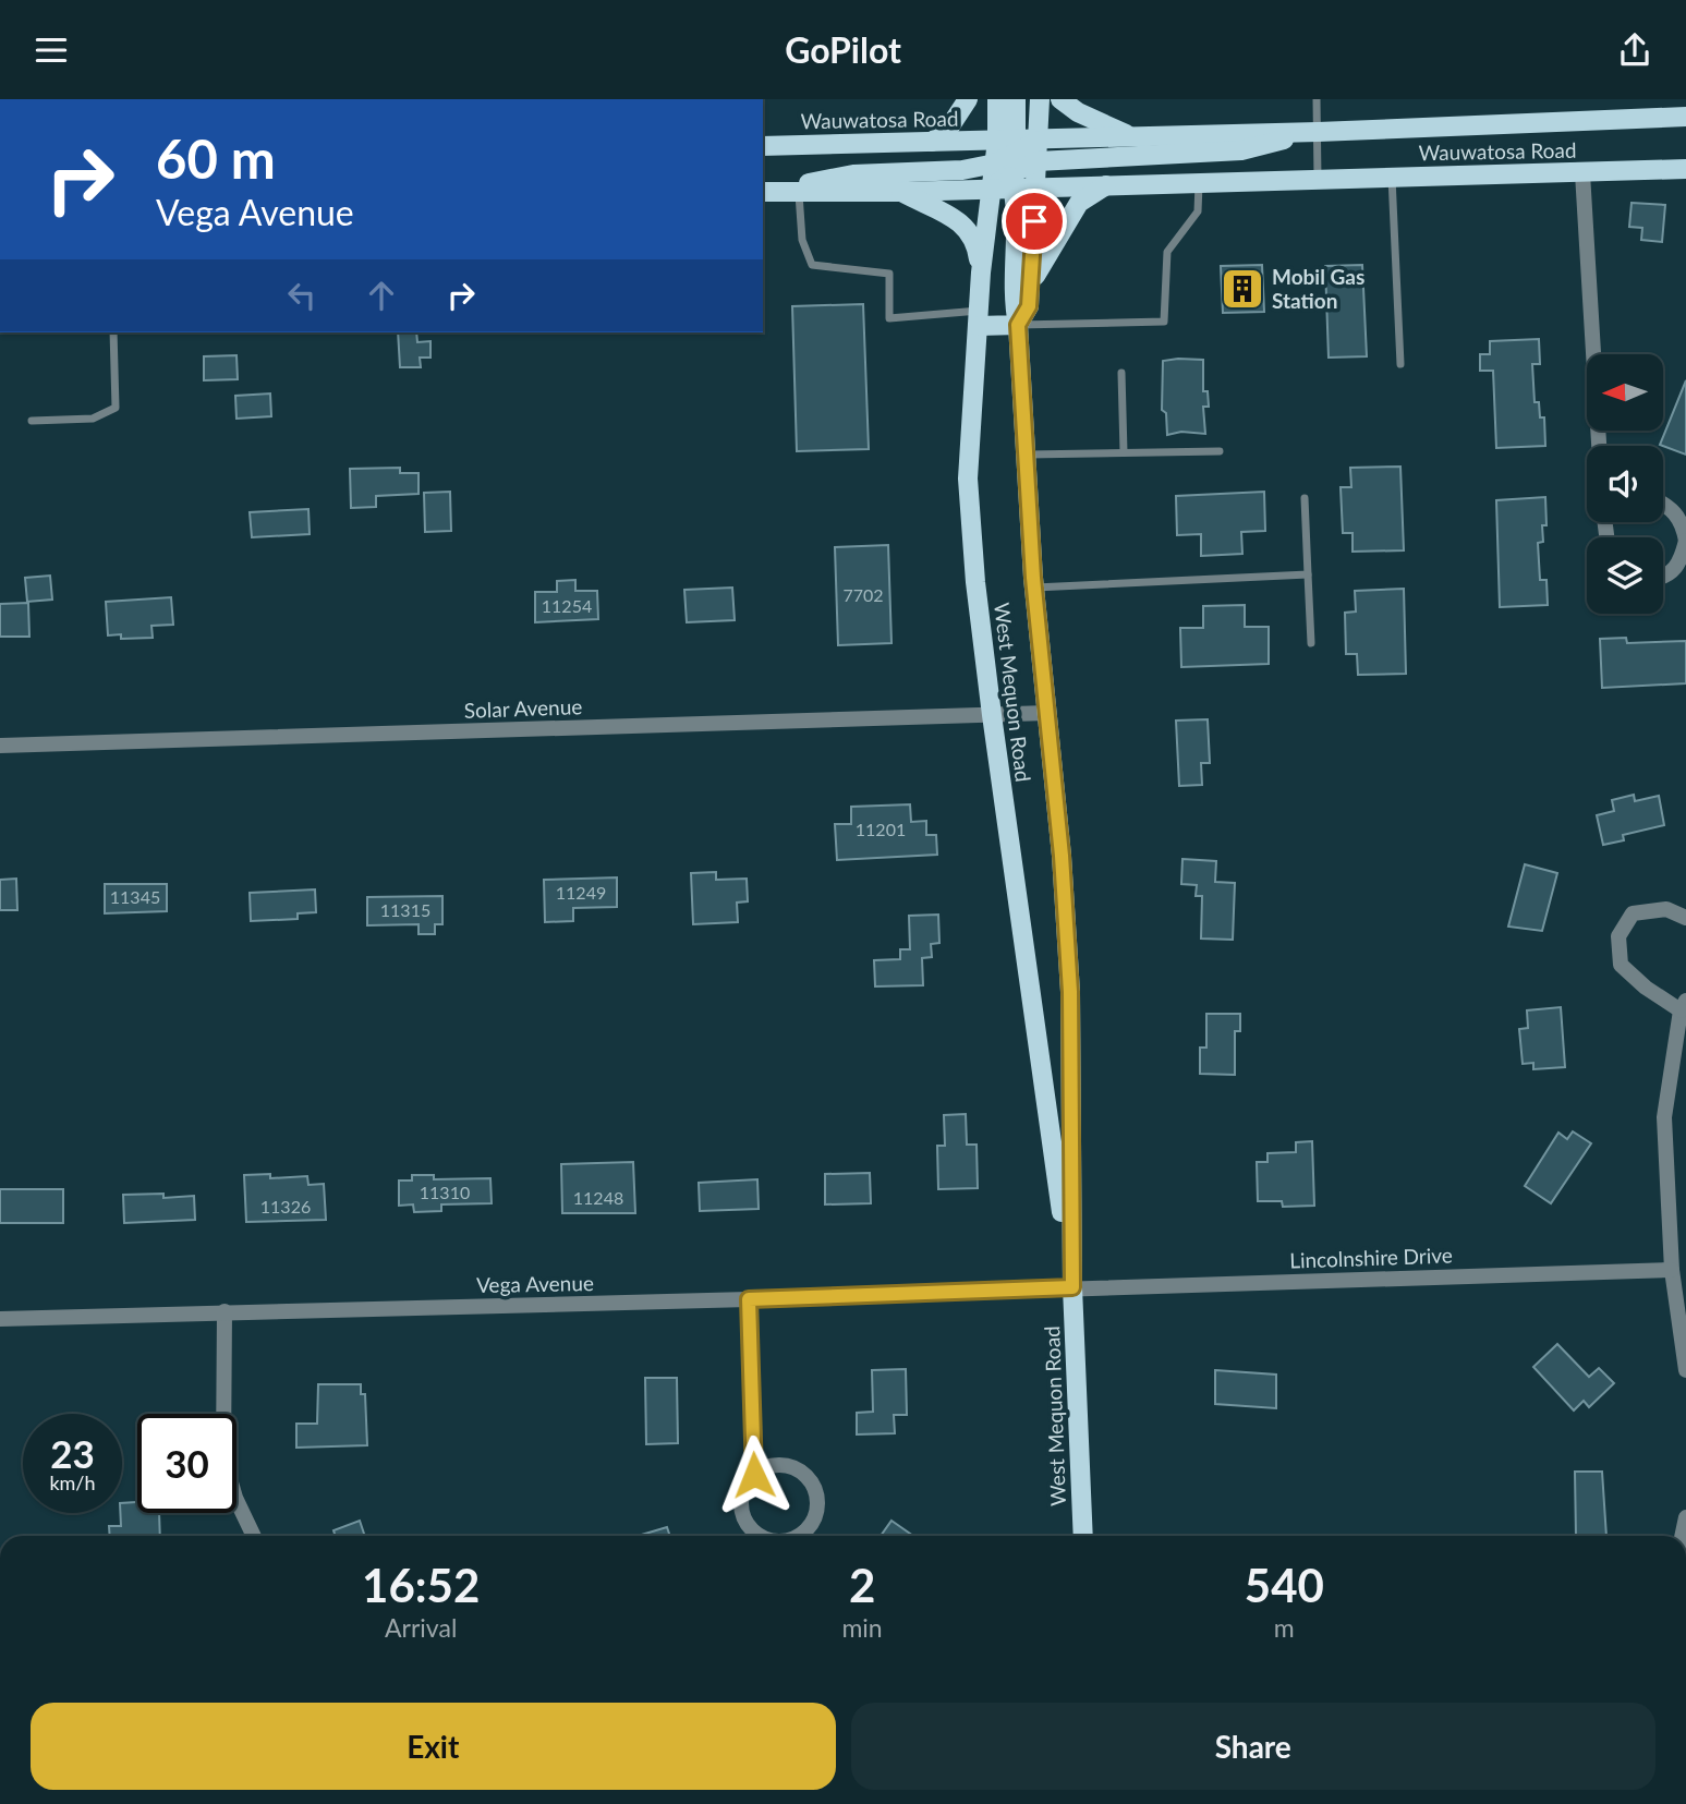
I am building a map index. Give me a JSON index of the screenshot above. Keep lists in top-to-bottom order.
{
  "streets": {
    "main road": ["Wauwatosa Road", "West Mequon Road"],
    "street": ["Solar Avenue", "Lincolnshire Drive", "Vega Avenue"]
  },
  "crossings": [
    ["Wauwatosa Road", "West Mequon Road"],
    ["West Mequon Road", "Solar Avenue"],
    ["West Mequon Road", "Lincolnshire Drive"],
    ["West Mequon Road", "Vega Avenue"],
    ["Lincolnshire Drive", "Vega Avenue"]
  ],
  "places": {
    "building": ["Mobil Gas Station"]
  },
  "house_numbers": [
    "7702",
    "11254",
    "11201",
    "11249",
    "11345",
    "11315",
    "11310",
    "11248",
    "11326"
  ],
  "north": "left",
  "page": {
    "header": "GoPilot",
    "turn": ["60 m", "Vega Avenue"],
    "speed": "23 km/h",
    "limit": "30",
    "eta": [
      "16:52",
      "Arrival",
      "2",
      "min",
      "540",
      "m"
    ],
    "buttons": ["Exit", "Share"]
  }
}
